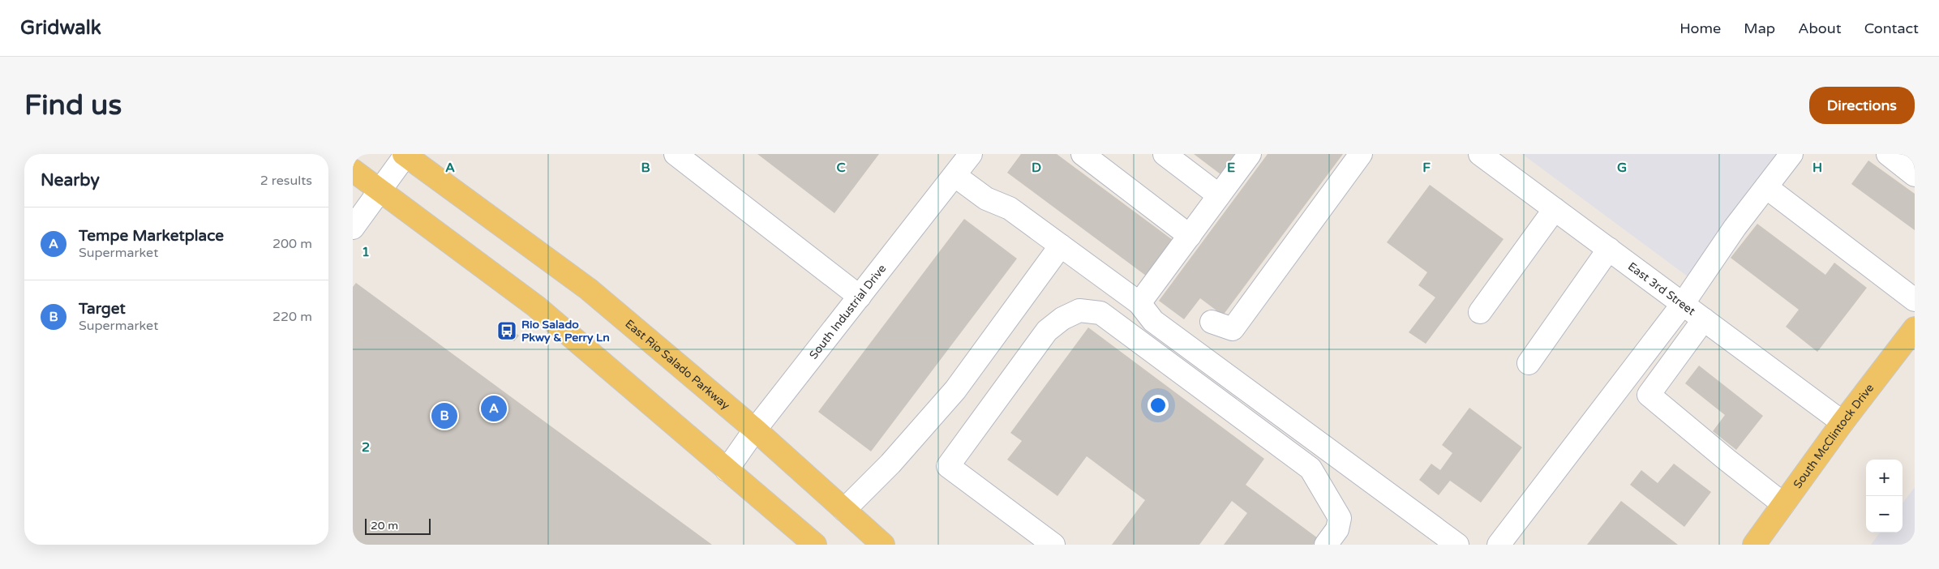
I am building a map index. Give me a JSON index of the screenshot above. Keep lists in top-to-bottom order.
{
  "streets": {
    "main road": ["East Rio Salado Parkway", "South McClintock Drive"],
    "street": ["East 3rd Street", "South Industrial Drive"]
  },
  "crossings": [
    ["East 3rd Street", "South McClintock Drive"],
    ["South Industrial Drive", "East Rio Salado Parkway"]
  ],
  "places": {
    "bus stop": ["Rio Salado Pkwy & Perry Ln"]
  },
  "scale_bar": "20 m",
  "page": {
    "header": "Gridwalk",
    "nav": [
      "Home",
      "Map",
      "About",
      "Contact"
    ],
    "buttons": "Directions",
    "title": "Find us",
    "heading": ["Nearby", "2 results"],
    "list": [
      {
        "mark": "A",
        "name": "Tempe Marketplace",
        "note": "Supermarket",
        "value": "200 m"
      },
      {
        "mark": "B",
        "name": "Target",
        "note": "Supermarket",
        "value": "220 m"
      }
    ],
    "pins": ["A", "B"],
    "map_buttons": ["+", "−"],
    "scale": "20 m"
  },
  "grid": {
    "columns": [
      "A",
      "B",
      "C",
      "D",
      "E",
      "F",
      "G",
      "H"
    ],
    "rows": ["1", "2"]
  }
}
